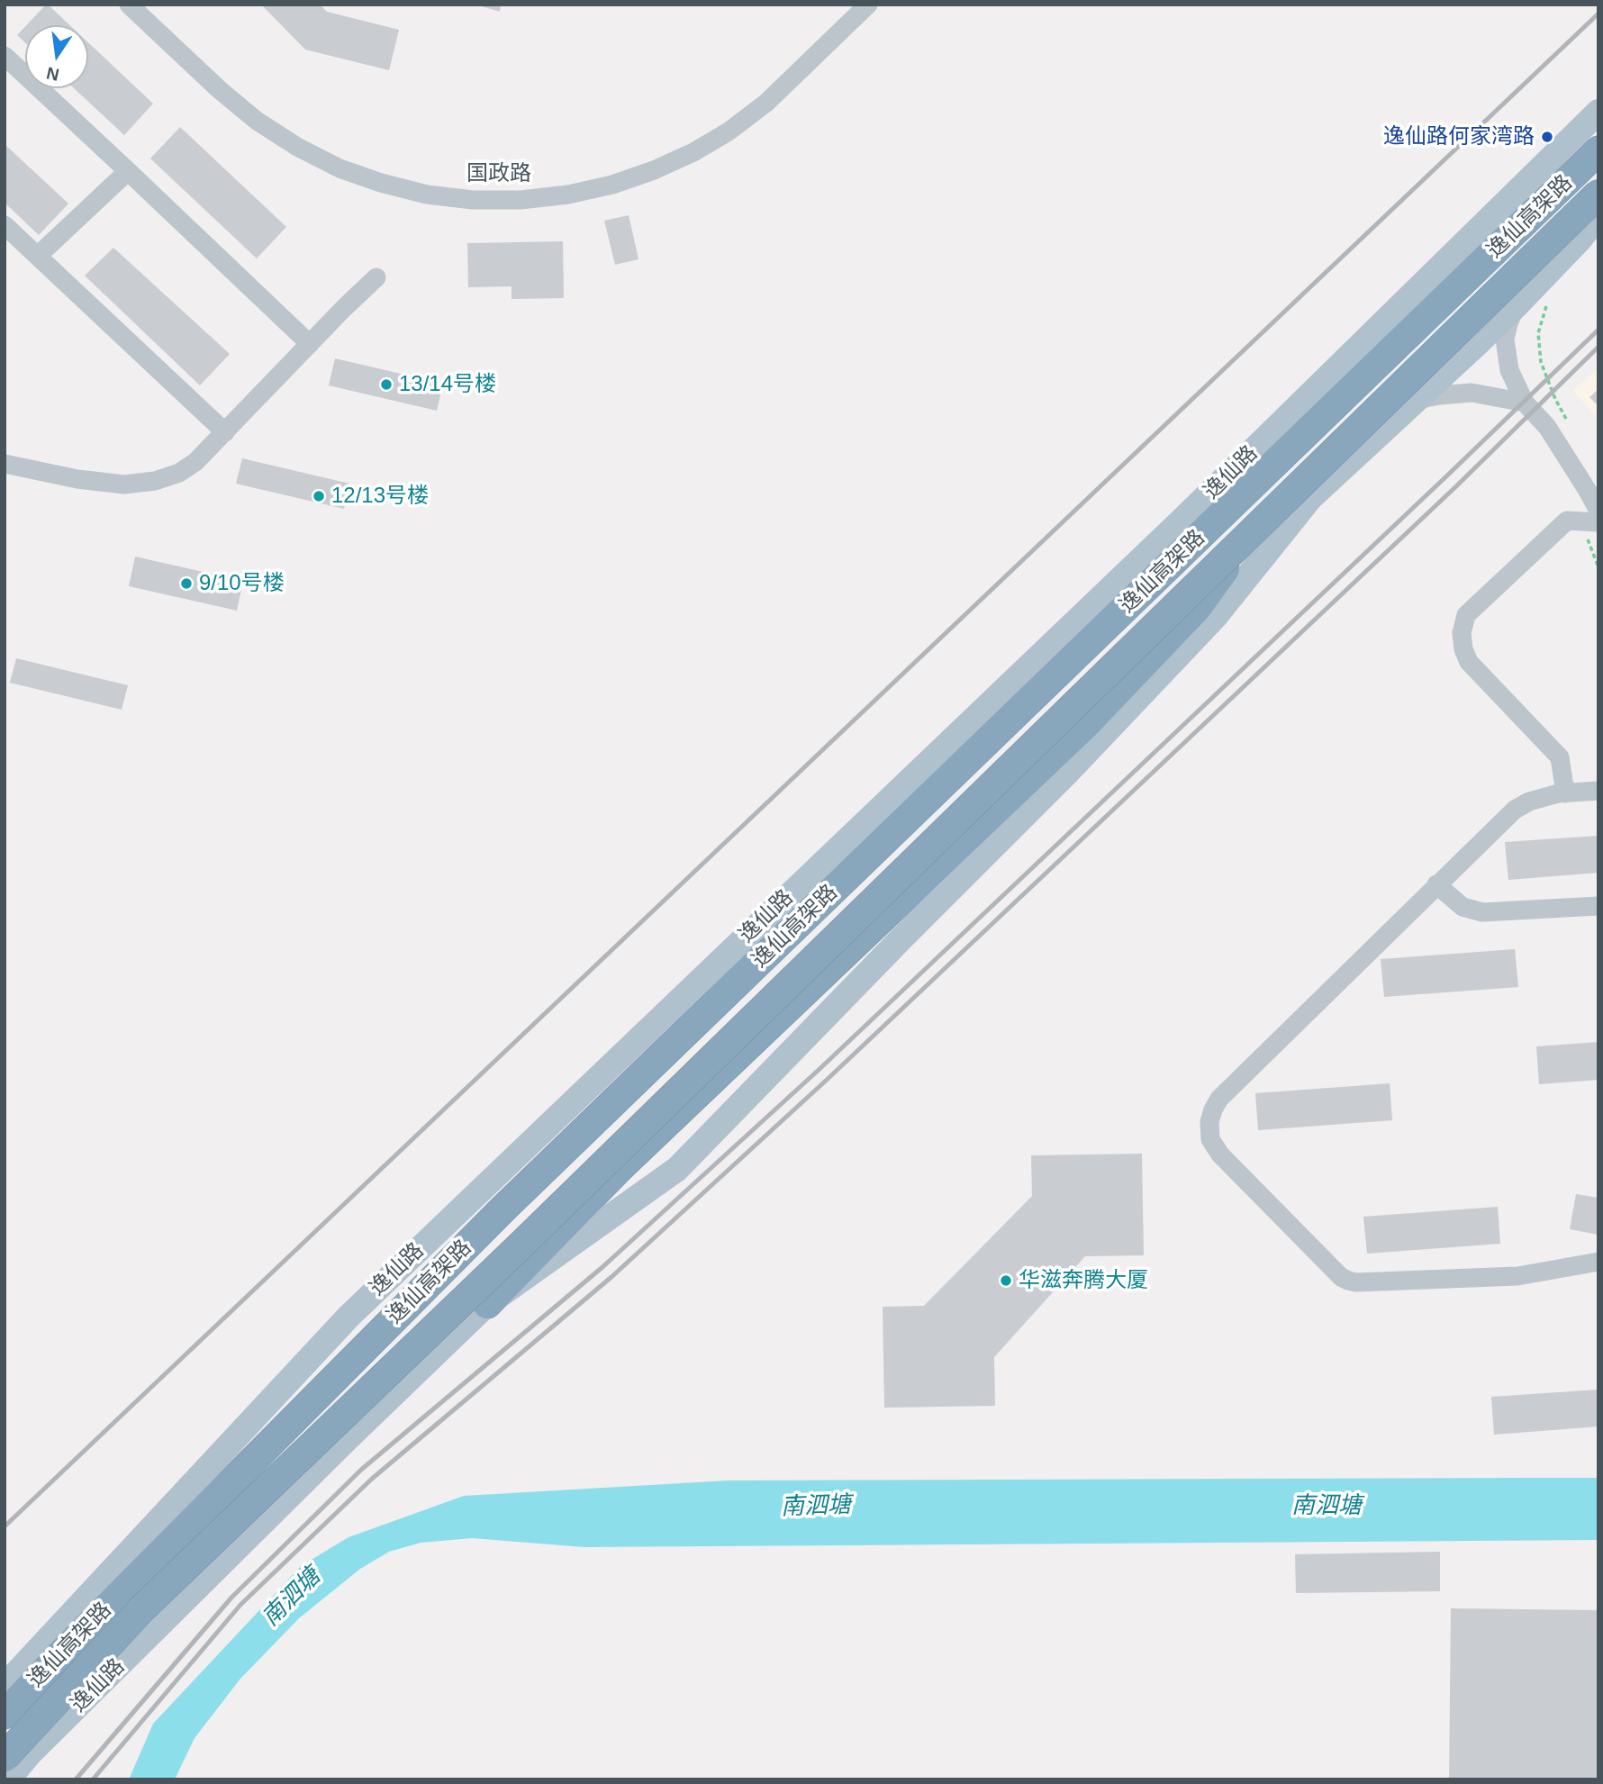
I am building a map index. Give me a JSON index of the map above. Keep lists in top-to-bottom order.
{
  "streets": {
    "highway": ["逸仙高架路"],
    "main road": ["逸仙路"],
    "street": ["国政路"]
  },
  "crossings": [
    ["逸仙高架路", "逸仙路"]
  ],
  "water": ["南泗塘"],
  "places": [
    "逸仙路何家湾路",
    "13/14号楼",
    "12/13号楼",
    "9/10号楼",
    "华滋奔腾大厦"
  ],
  "north": "bottom"
}
